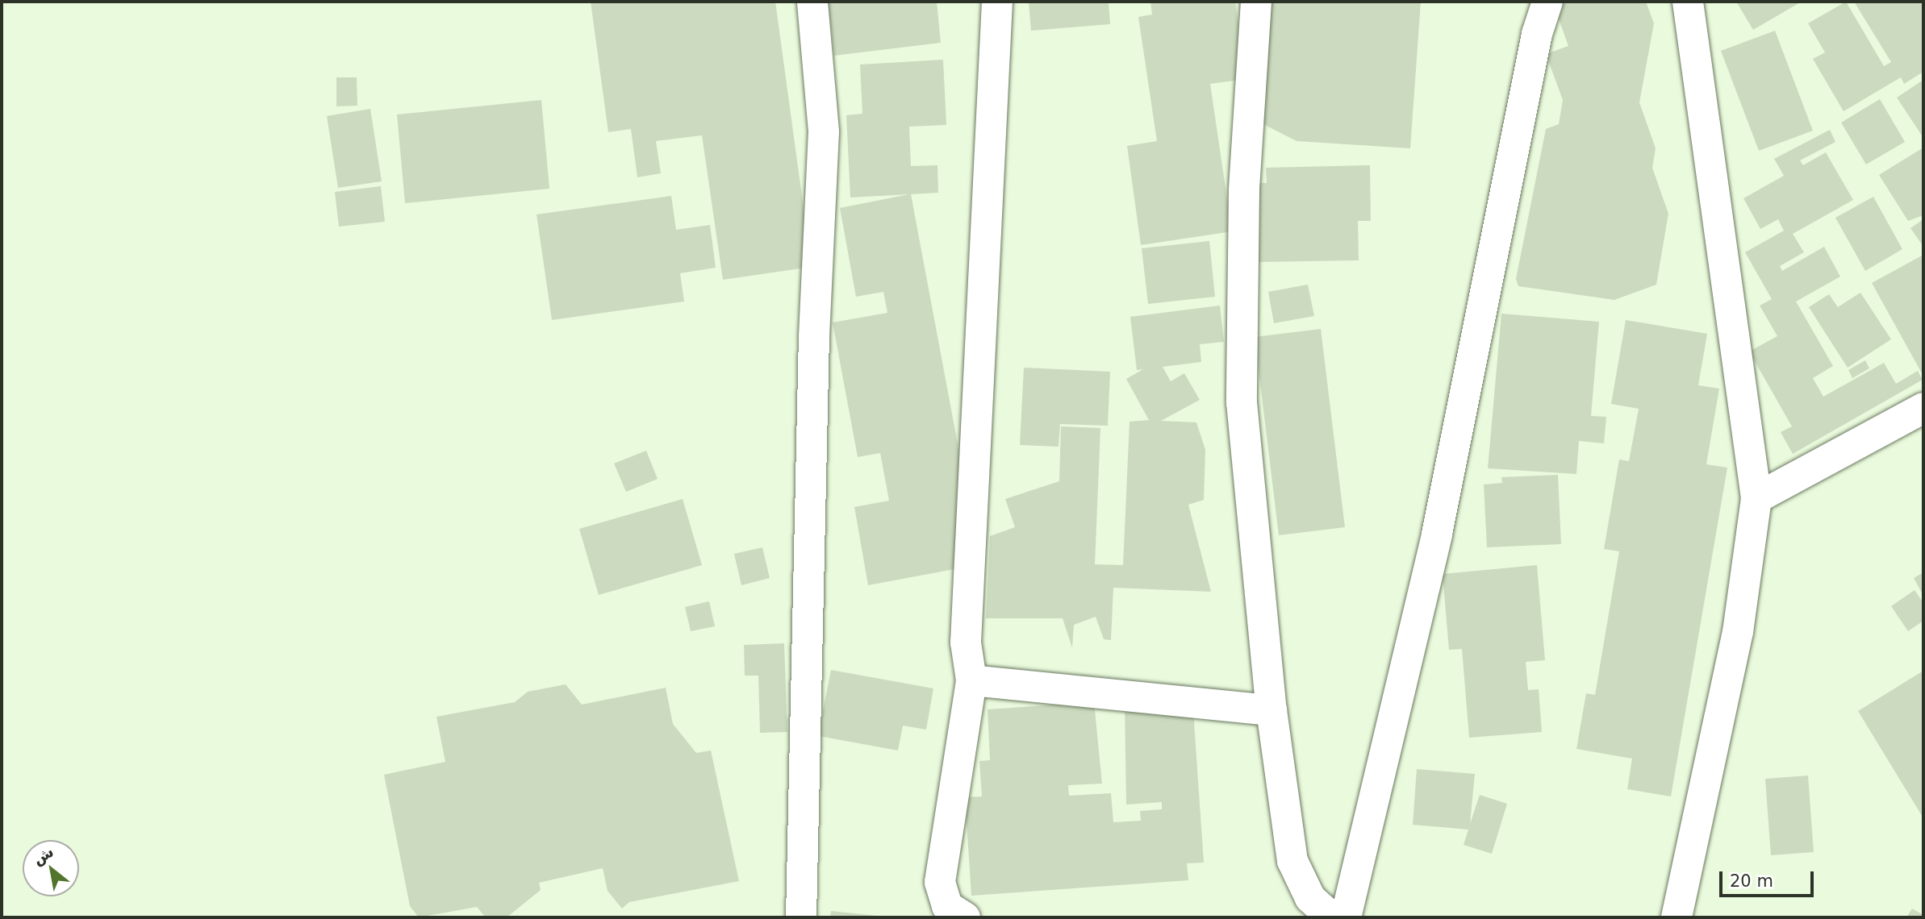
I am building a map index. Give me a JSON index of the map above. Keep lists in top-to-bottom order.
{
  "scale_bar": "20 m",
  "north": "top left"
}
